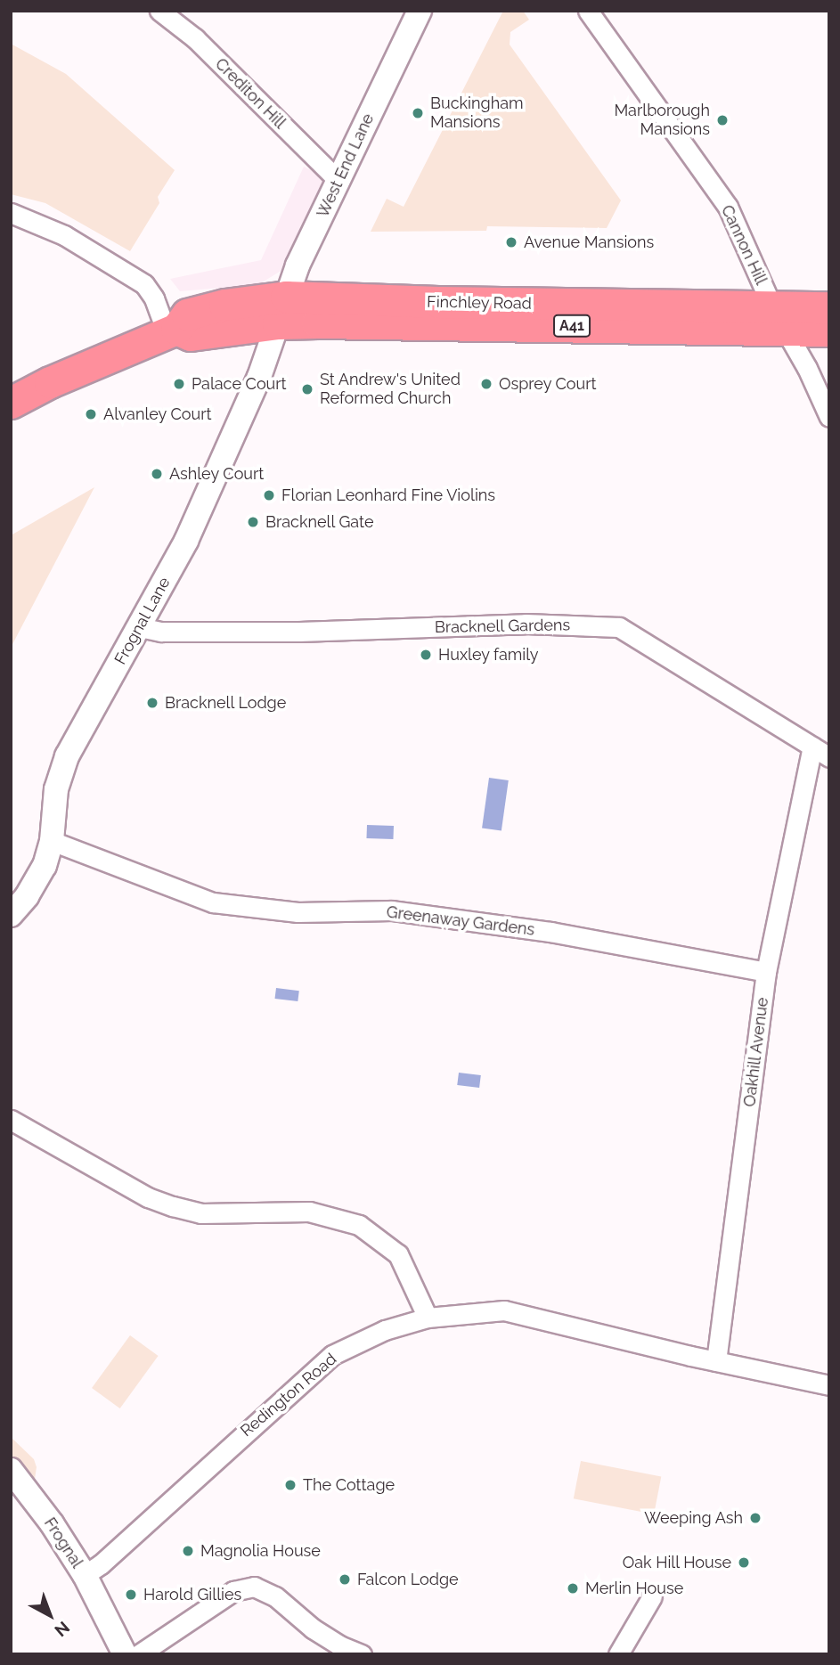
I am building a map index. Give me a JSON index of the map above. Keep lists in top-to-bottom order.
{
  "streets": {
    "highway": ["Finchley Road", "A41"],
    "street": [
      "Crediton Hill",
      "West End Lane",
      "Cannon Hill",
      "Frognal Lane",
      "Bracknell Gardens",
      "Greenaway Gardens",
      "Oakhill Avenue",
      "Redington Road",
      "Frognal"
    ]
  },
  "crossings": [
    ["Crediton Hill", "West End Lane"],
    ["West End Lane", "Finchley Road"],
    ["West End Lane", "Frognal Lane"],
    ["Cannon Hill", "Finchley Road"],
    ["Finchley Road", "Frognal Lane"],
    ["Frognal Lane", "Bracknell Gardens"],
    ["Frognal Lane", "Greenaway Gardens"],
    ["Bracknell Gardens", "Oakhill Avenue"],
    ["Greenaway Gardens", "Oakhill Avenue"],
    ["Oakhill Avenue", "Redington Road"],
    ["Redington Road", "Frognal"]
  ],
  "places": [
    "Buckingham Mansions",
    "Marlborough Mansions",
    "Avenue Mansions",
    "Palace Court",
    "Osprey Court",
    "St Andrew's United Reformed Church",
    "Alvanley Court",
    "Ashley Court",
    "Florian Leonhard Fine Violins",
    "Bracknell Gate",
    "Huxley family",
    "Bracknell Lodge",
    "The Cottage",
    "Weeping Ash",
    "Magnolia House",
    "Oak Hill House",
    "Falcon Lodge",
    "Merlin House",
    "Harold Gillies"
  ],
  "north": "bottom right"
}
